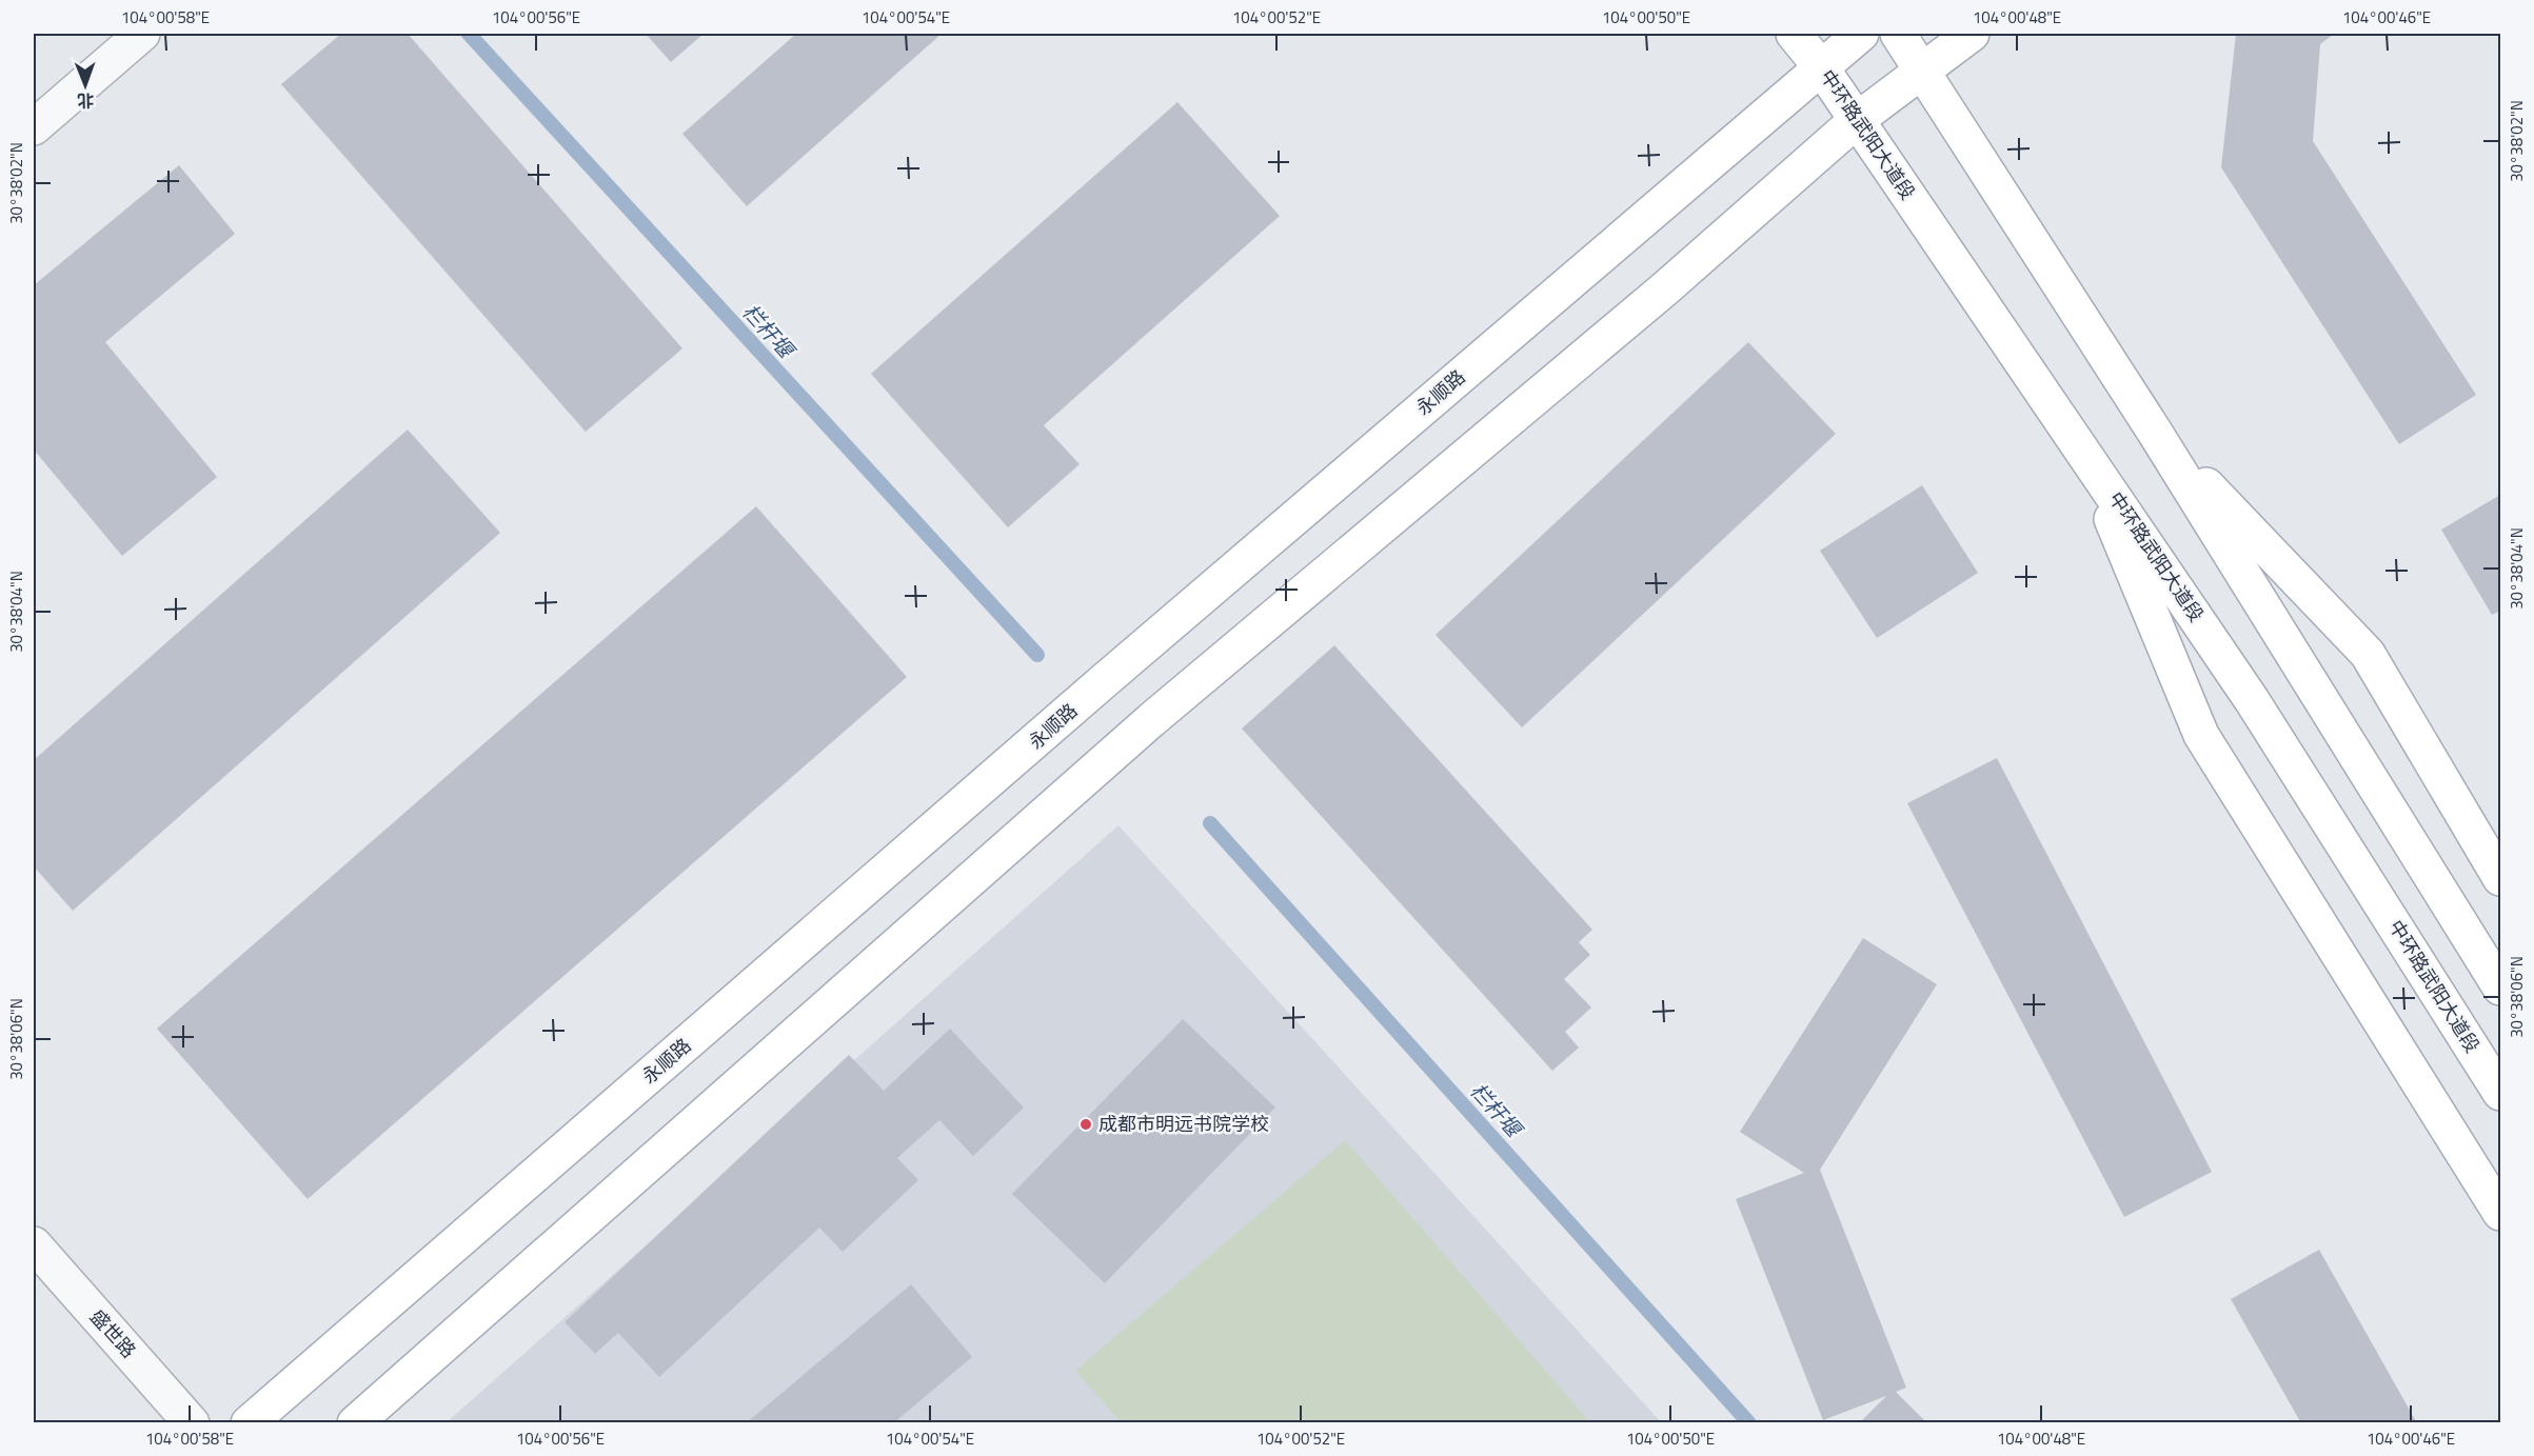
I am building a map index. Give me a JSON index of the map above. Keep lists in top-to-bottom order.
{
  "streets": {
    "main road": ["中环路武阳大道段", "永顺路"],
    "street": ["盛世路"]
  },
  "crossings": [
    ["中环路武阳大道段", "永顺路"]
  ],
  "water": ["栏杆堰"],
  "places": ["成都市明远书院学校"],
  "north": "bottom",
  "coordinates": [
    "104°00'58\"E",
    "104°00'56\"E",
    "104°00'54\"E",
    "104°00'52\"E",
    "104°00'50\"E",
    "104°00'48\"E",
    "104°00'46\"E",
    "30°38'02\"N",
    "30°38'04\"N",
    "30°38'06\"N"
  ]
}
